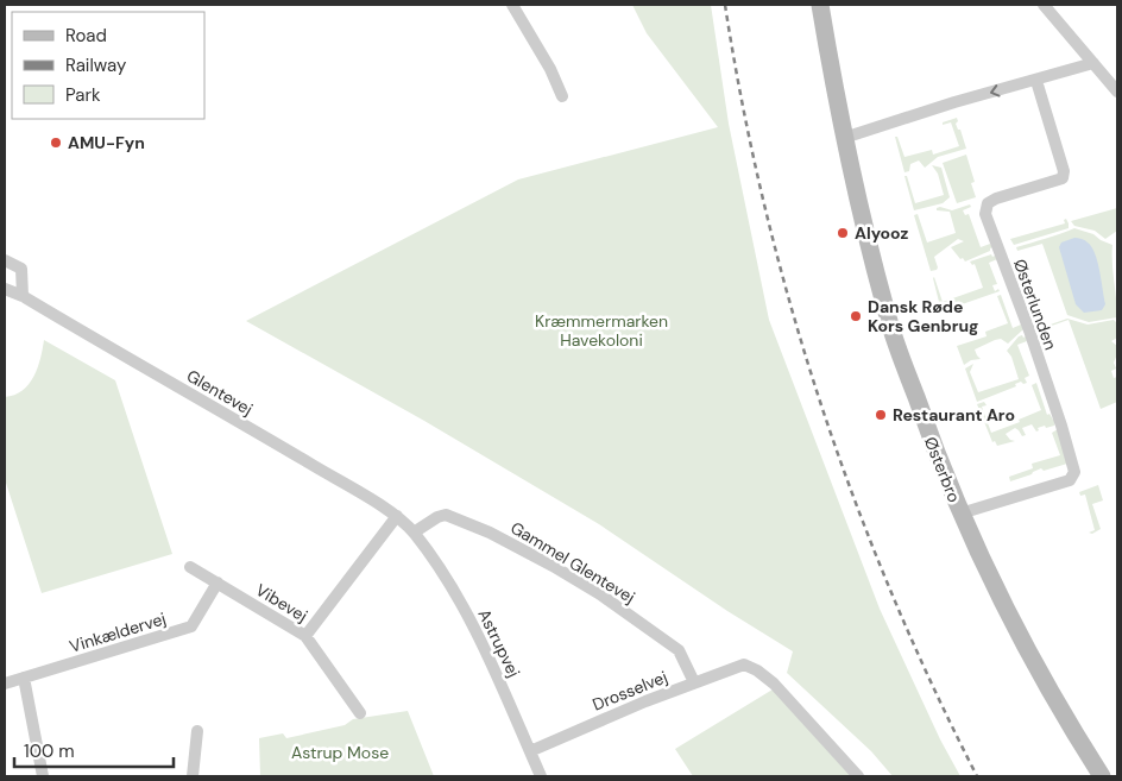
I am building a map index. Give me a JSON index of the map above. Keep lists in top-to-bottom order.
{
  "streets": {
    "street": [
      "Østerlunden",
      "Glentevej",
      "Østerbro",
      "Gammel Glentevej",
      "Vibevej",
      "Vinkældervej",
      "Astrupvej",
      "Drosselvej"
    ]
  },
  "crossings": [
    ["Østerlunden", "Østerbro"],
    ["Glentevej", "Gammel Glentevej"],
    ["Glentevej", "Astrupvej"],
    ["Gammel Glentevej", "Astrupvej"],
    ["Gammel Glentevej", "Drosselvej"],
    ["Vibevej", "Vinkældervej"],
    ["Astrupvej", "Drosselvej"]
  ],
  "parks": ["Kræmmermarken Havekoloni", "Astrup Mose"],
  "places": [
    "AMU-Fyn",
    "Alyooz",
    "Dansk Røde Kors Genbrug",
    "Restaurant Aro"
  ],
  "legend": ["Road", "Railway", "Park"],
  "scale_bar": "100 m"
}
